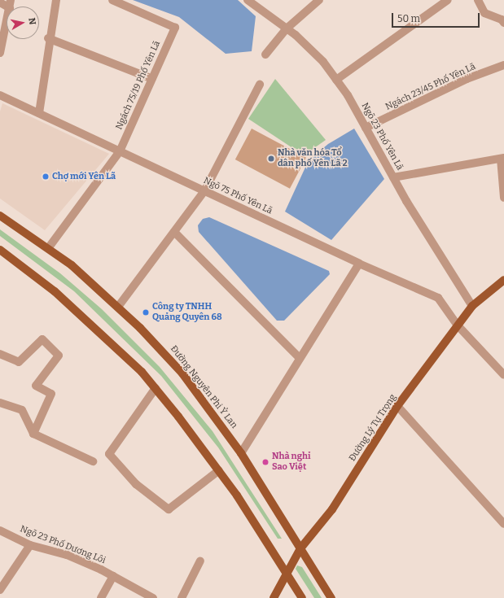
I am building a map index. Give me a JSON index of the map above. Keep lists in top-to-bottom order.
{
  "streets": {
    "main road": ["Đường Nguyên Phi Ỷ Lan", "Đường Lý Tự Trọng"],
    "street": [
      "Ngách 75/19 Phố Yên Lã",
      "Ngách 23/45 Phố Yên Lã",
      "Ngõ 23 Phố Yên Lã",
      "Ngõ 75 Phố Yên Lã",
      "Ngõ 23 Phố Dương Lôi"
    ]
  },
  "crossings": [
    ["Ngách 75/19 Phố Yên Lã", "Ngõ 75 Phố Yên Lã"],
    ["Ngách 75/19 Phố Yên Lã", "Đường Nguyên Phi Ỷ Lan"],
    ["Ngách 23/45 Phố Yên Lã", "Ngõ 23 Phố Yên Lã"],
    ["Ngõ 23 Phố Yên Lã", "Đường Lý Tự Trọng"],
    ["Ngõ 75 Phố Yên Lã", "Đường Lý Tự Trọng"],
    ["Đường Nguyên Phi Ỷ Lan", "Đường Lý Tự Trọng"]
  ],
  "places": [
    "Nhà văn hóa Tổ dân phố Yên Lã 2",
    "Chợ mới Yên Lã",
    "Công ty TNHH Quảng Quyên 68",
    "Nhà nghỉ Sao Việt"
  ],
  "scale_bar": "50 m",
  "north": "right"
}
